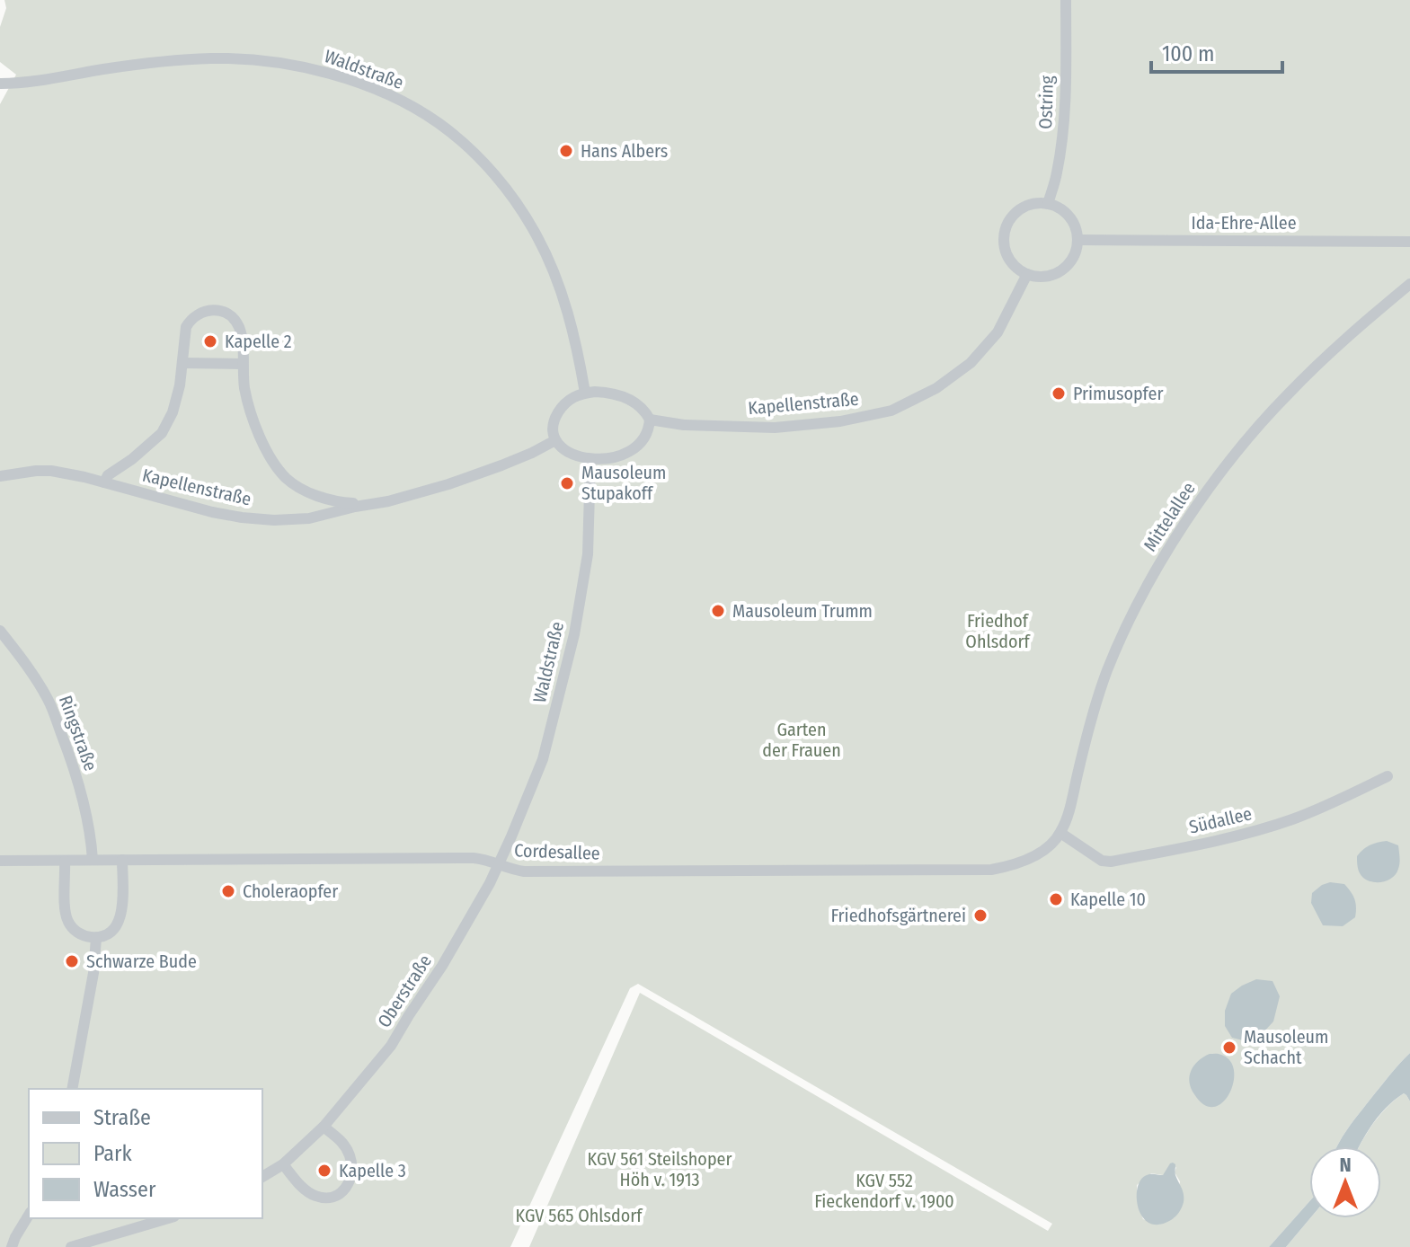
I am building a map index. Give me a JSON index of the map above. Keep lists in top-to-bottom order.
{
  "streets": {
    "street": [
      "Waldstraße",
      "Ostring",
      "Ida-Ehre-Allee",
      "Kapellenstraße",
      "Mittelallee",
      "Ringstraße",
      "Südallee",
      "Cordesallee",
      "Oberstraße"
    ]
  },
  "crossings": [
    ["Waldstraße", "Kapellenstraße"],
    ["Waldstraße", "Cordesallee"],
    ["Waldstraße", "Oberstraße"],
    ["Ostring", "Ida-Ehre-Allee"],
    ["Ostring", "Kapellenstraße"],
    ["Ida-Ehre-Allee", "Kapellenstraße"],
    ["Mittelallee", "Südallee"],
    ["Mittelallee", "Cordesallee"],
    ["Ringstraße", "Cordesallee"],
    ["Südallee", "Cordesallee"],
    ["Cordesallee", "Oberstraße"]
  ],
  "parks": [
    "Friedhof Ohlsdorf",
    "Garten der Frauen",
    "KGV 561 Steilshoper Höh v. 1913",
    "KGV 552 Fieckendorf v. 1900",
    "KGV 565 Ohlsdorf"
  ],
  "places": [
    "Hans Albers",
    "Kapelle 2",
    "Primusopfer",
    "Mausoleum Stupakoff",
    "Mausoleum Trumm",
    "Choleraopfer",
    "Kapelle 10",
    "Friedhofsgärtnerei",
    "Schwarze Bude",
    "Mausoleum Schacht",
    "Kapelle 3"
  ],
  "legend": ["Straße", "Park", "Wasser"],
  "scale_bar": "100 m",
  "north": "top"
}
